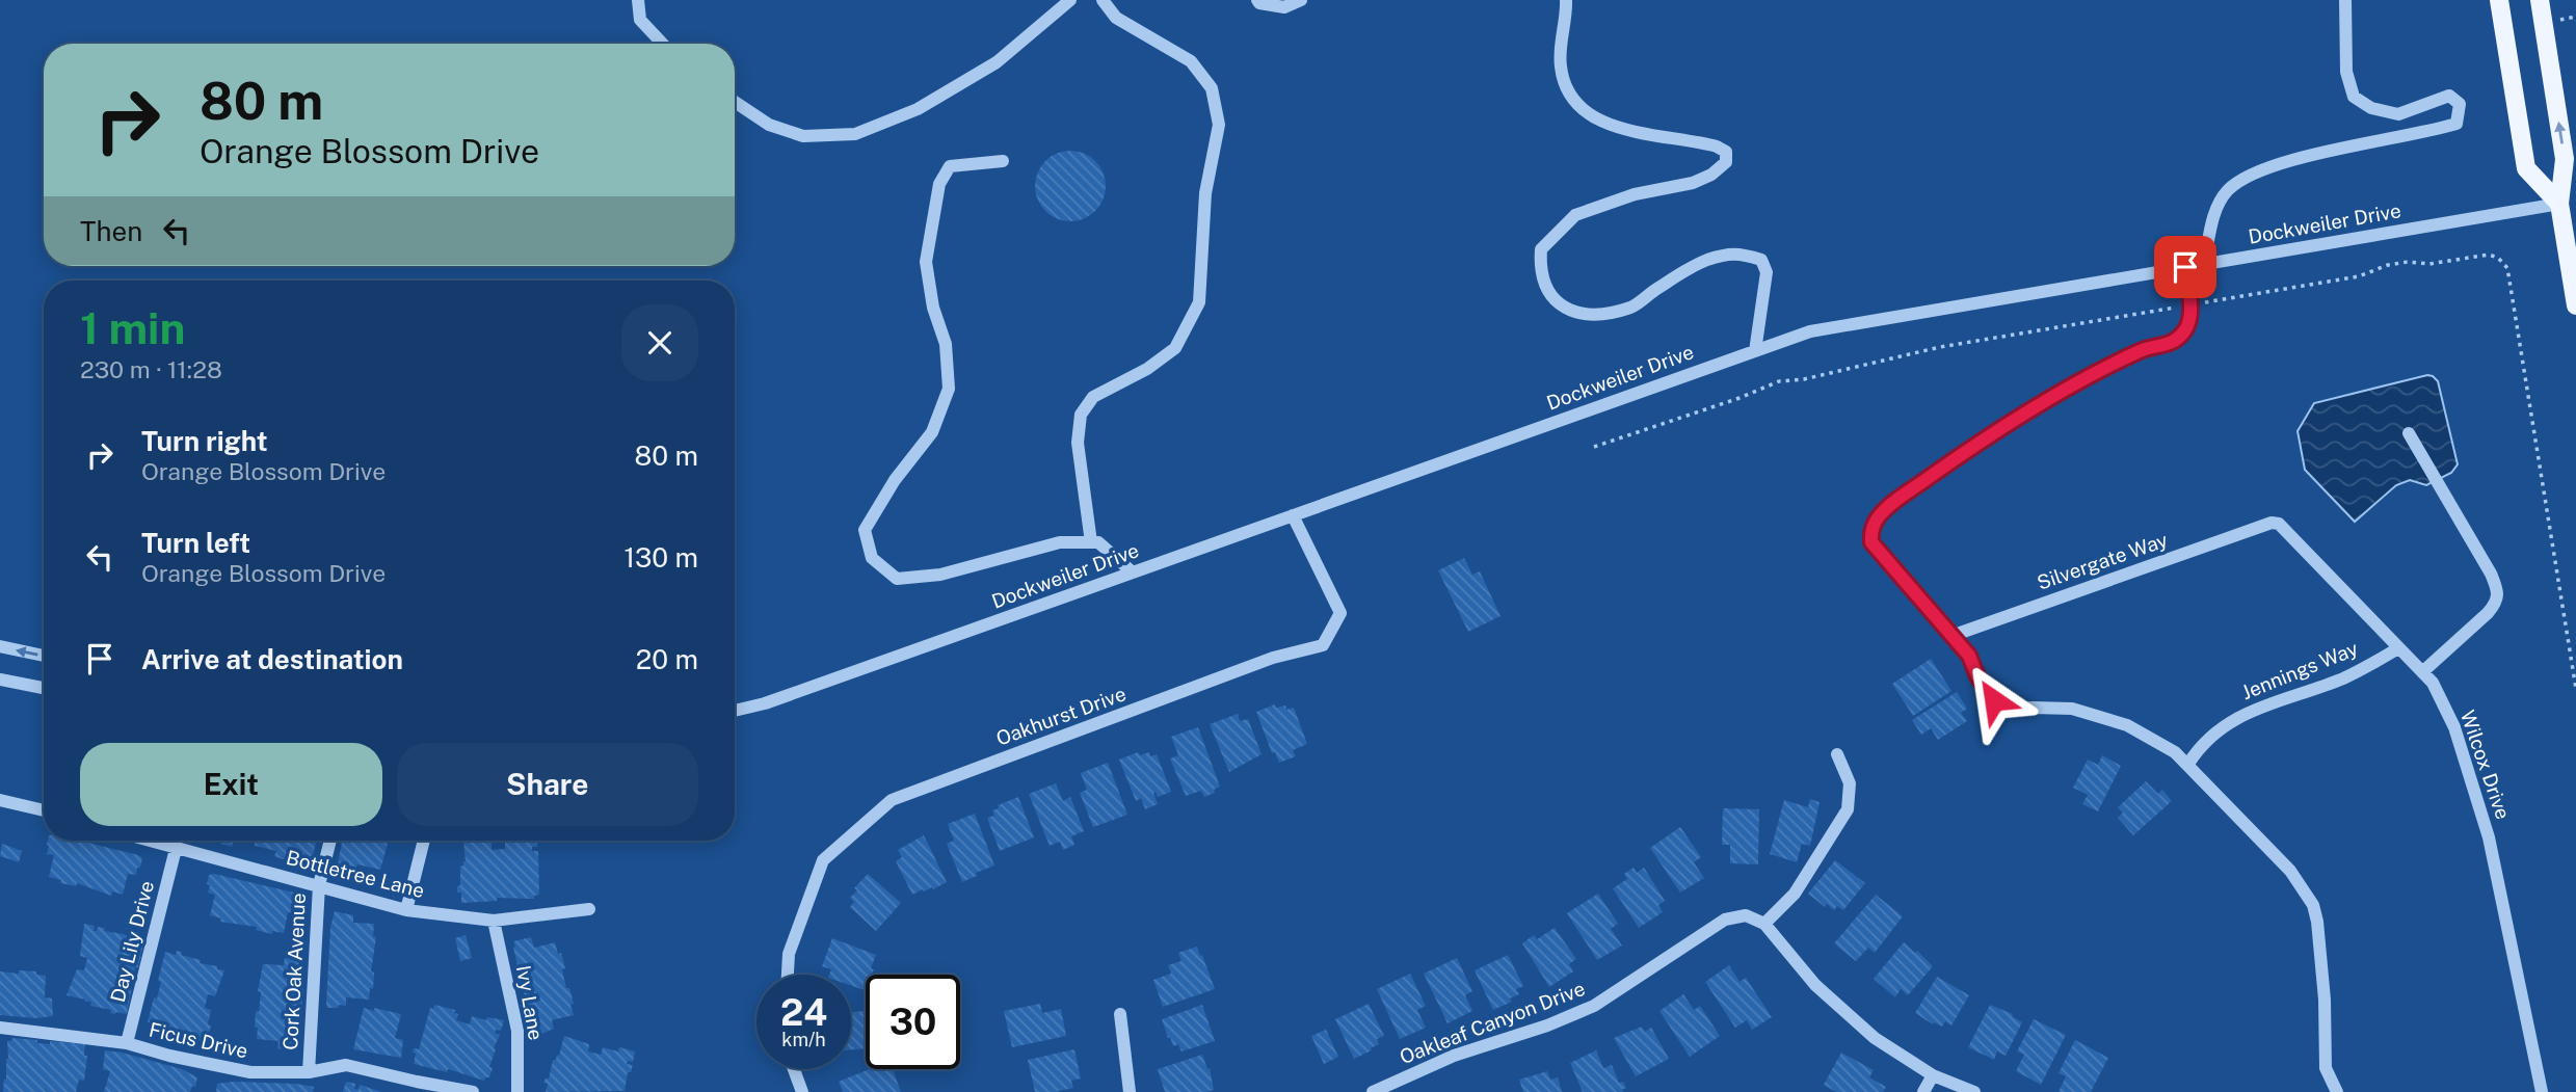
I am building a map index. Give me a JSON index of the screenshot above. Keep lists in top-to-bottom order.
{
  "streets": {
    "street": [
      "Dockweiler Drive",
      "Silvergate Way",
      "Jennings Way",
      "Oakhurst Drive",
      "Wilcox Drive",
      "Bottletree Lane",
      "Day Lily Drive",
      "Cork Oak Avenue",
      "Ivy Lane",
      "Oakleaf Canyon Drive",
      "Ficus Drive"
    ]
  },
  "crossings": [
    ["Dockweiler Drive", "Oakhurst Drive"],
    ["Silvergate Way", "Wilcox Drive"],
    ["Jennings Way", "Wilcox Drive"],
    ["Bottletree Lane", "Day Lily Drive"],
    ["Bottletree Lane", "Cork Oak Avenue"],
    ["Bottletree Lane", "Ivy Lane"],
    ["Day Lily Drive", "Ficus Drive"],
    ["Cork Oak Avenue", "Ficus Drive"]
  ],
  "page": {
    "turn": ["80 m", "Orange Blossom Drive"],
    "then": "Then",
    "heading": ["1 min", "230 m · 11:28"],
    "list": [
      {
        "name": "Turn right",
        "note": "Orange Blossom Drive",
        "value": "80 m"
      },
      {
        "name": "Turn left",
        "note": "Orange Blossom Drive",
        "value": "130 m"
      },
      {
        "name": "Arrive at destination",
        "value": "20 m"
      }
    ],
    "buttons": ["Exit", "Share"],
    "speed": "24 km/h",
    "limit": "30"
  }
}
